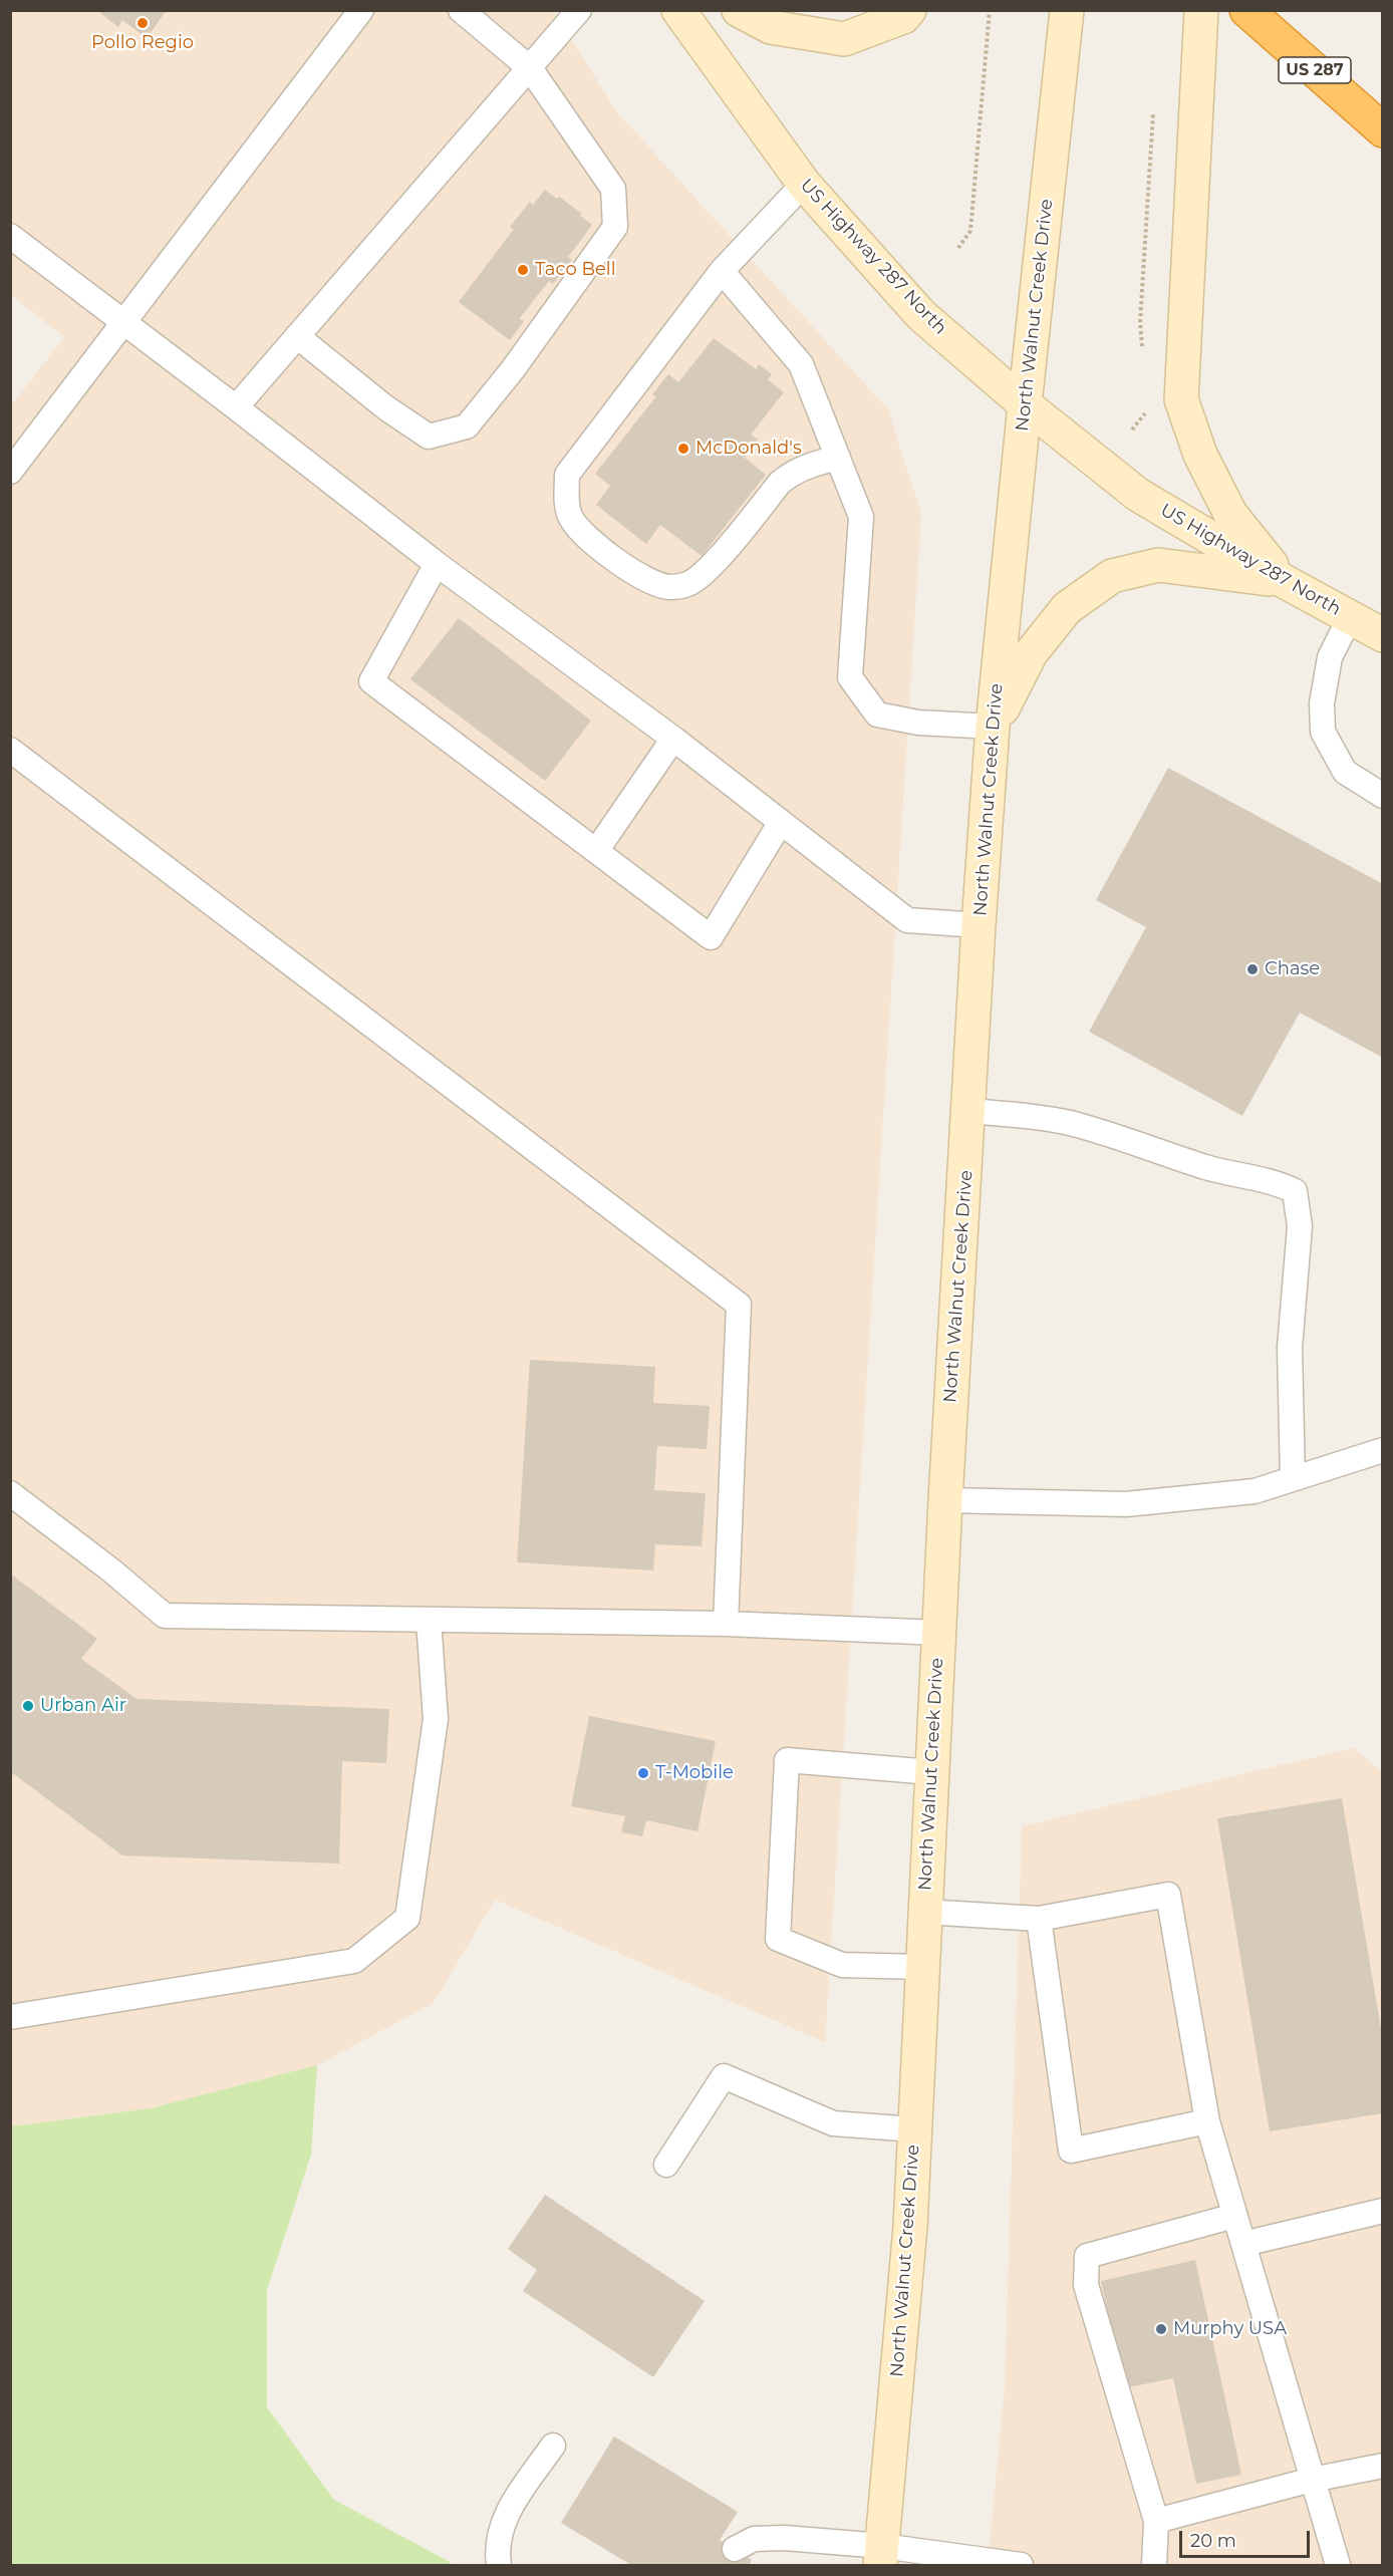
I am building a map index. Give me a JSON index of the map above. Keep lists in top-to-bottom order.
{
  "streets": {
    "highway": ["US 287"],
    "main road": ["US Highway 287 North", "North Walnut Creek Drive"]
  },
  "crossings": [
    ["US Highway 287 North", "North Walnut Creek Drive"]
  ],
  "places": [
    "Pollo Regio",
    "Taco Bell",
    "McDonald's",
    "Chase",
    "Urban Air",
    "T-Mobile",
    "Murphy USA"
  ],
  "scale_bar": "20 m"
}
